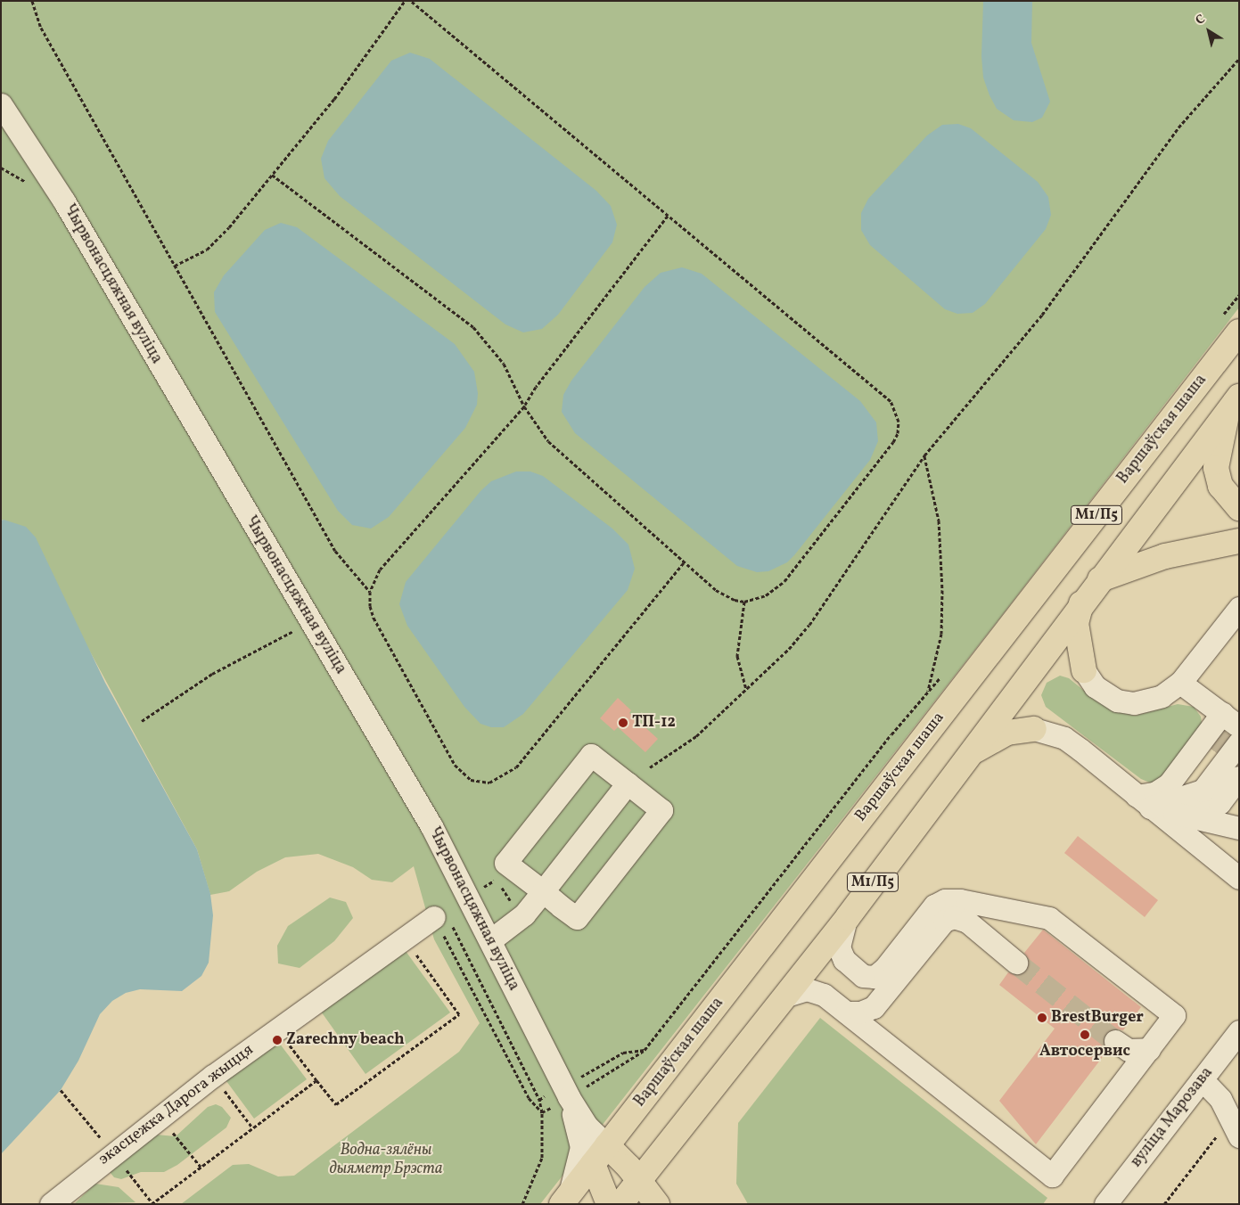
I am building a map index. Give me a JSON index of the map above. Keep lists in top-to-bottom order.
{
  "streets": {
    "main road": ["Чырвонасцяжная вуліца", "Варшаўская шаша", "М1/П5"],
    "street": ["экасцежка Дарога жыцця", "вуліца Марозава"]
  },
  "crossings": [
    ["Чырвонасцяжная вуліца", "Варшаўская шаша"],
    ["Чырвонасцяжная вуліца", "М1/П5"]
  ],
  "parks": ["Водна-зялёны дыяметр Брэста"],
  "places": [
    "ТП-12",
    "BrestBurger",
    "Автосервис",
    "Zarechny beach"
  ],
  "north": "top left"
}
